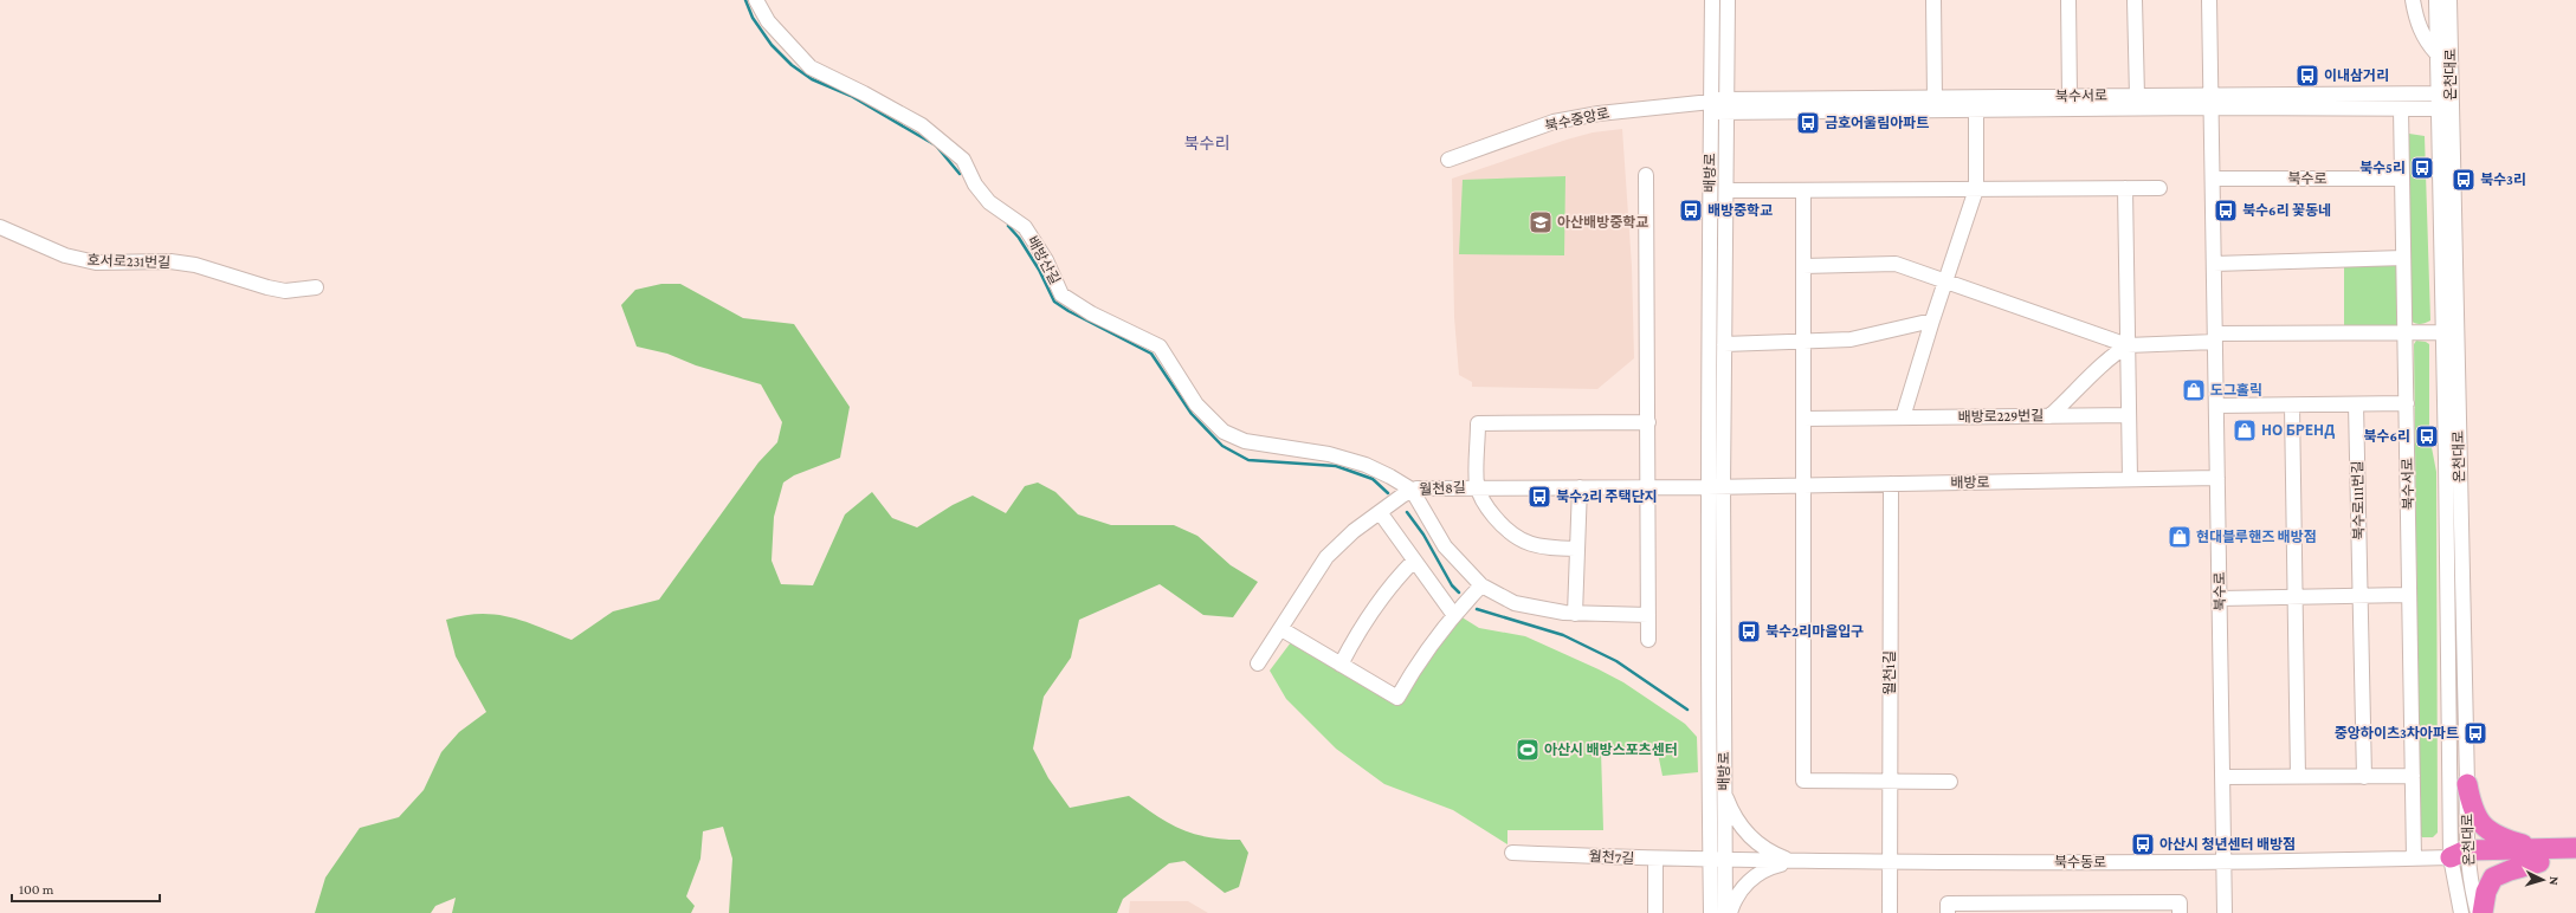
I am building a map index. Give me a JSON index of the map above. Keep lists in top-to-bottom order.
{
  "streets": {
    "street": [
      "온천대로",
      "북수서로",
      "북수중앙로",
      "배방로",
      "북수로",
      "배방산길",
      "호서로231번길",
      "배방로229번길",
      "월천8길",
      "북수로111번길",
      "월천1길",
      "월천7길",
      "북수동로"
    ]
  },
  "crossings": [
    ["온천대로", "북수서로"],
    ["온천대로", "북수동로"],
    ["북수서로", "북수중앙로"],
    ["북수서로", "배방로"],
    ["북수서로", "북수로"],
    ["북수서로", "북수동로"],
    ["북수중앙로", "배방로"],
    ["배방로", "북수로"],
    ["배방로", "월천8길"],
    ["배방로", "월천1길"],
    ["배방로", "월천7길"],
    ["배방로", "북수동로"],
    ["북수로", "북수동로"],
    ["배방산길", "월천8길"],
    ["월천1길", "북수동로"],
    ["월천7길", "북수동로"]
  ],
  "districts": ["북수리"],
  "places": {
    "bus stop": [
      "이내삼거리",
      "금호어울림아파트",
      "북수5리",
      "북수3리",
      "배방중학교",
      "북수6리 꽃동네",
      "북수6리",
      "북수2리 주택단지",
      "북수2리마을입구",
      "중앙하이츠3차아파트",
      "아산시 청년센터 배방점"
    ],
    "school or university": ["아산배방중학교"],
    "shop": ["도그홀릭", "НО БРЕНД", "현대블루핸즈 배방점"],
    "sports": ["아산시 배방스포츠센터"]
  },
  "scale_bar": "100 m",
  "north": "right"
}
